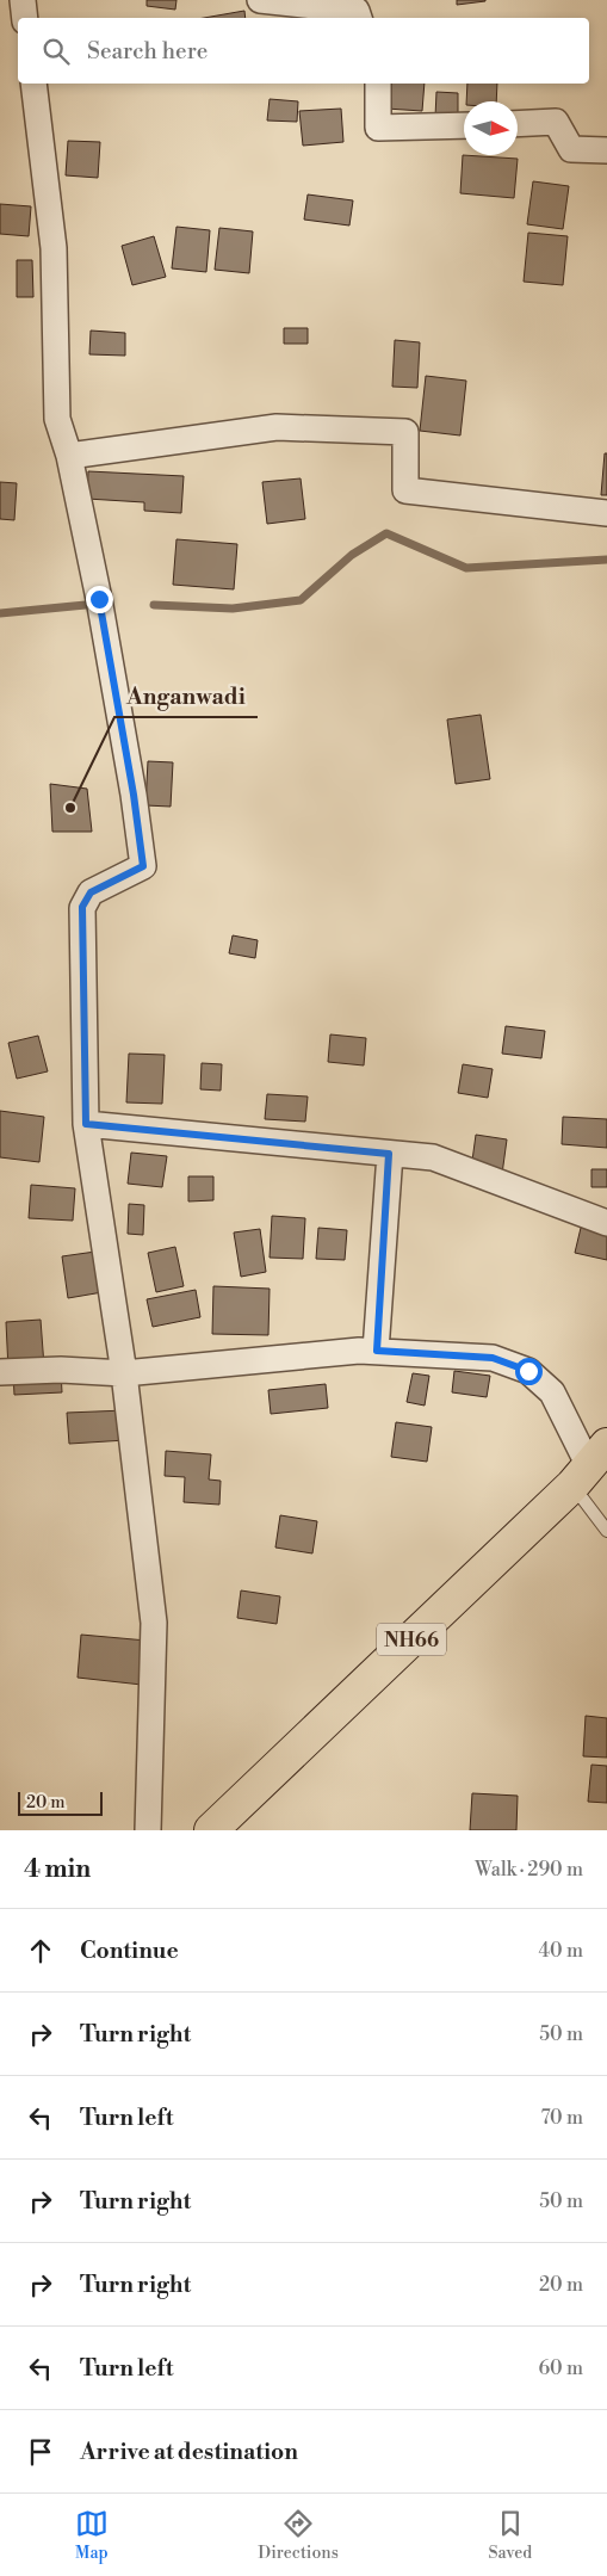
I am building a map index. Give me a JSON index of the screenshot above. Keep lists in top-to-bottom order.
{
  "streets": {
    "highway": ["NH66"]
  },
  "places": ["Anganwadi"],
  "scale_bar": "20 m",
  "north": "right",
  "page": {
    "search": "Search here",
    "scale": "20 m",
    "heading": ["4 min", "Walk · 290 m"],
    "list": [
      ["Continue", "40 m"],
      ["Turn right", "50 m"],
      ["Turn left", "70 m"],
      ["Turn right", "50 m"],
      ["Turn right", "20 m"],
      ["Turn left", "60 m"],
      "Arrive at destination"
    ],
    "nav": ["Map", "Directions", "Saved"]
  }
}
